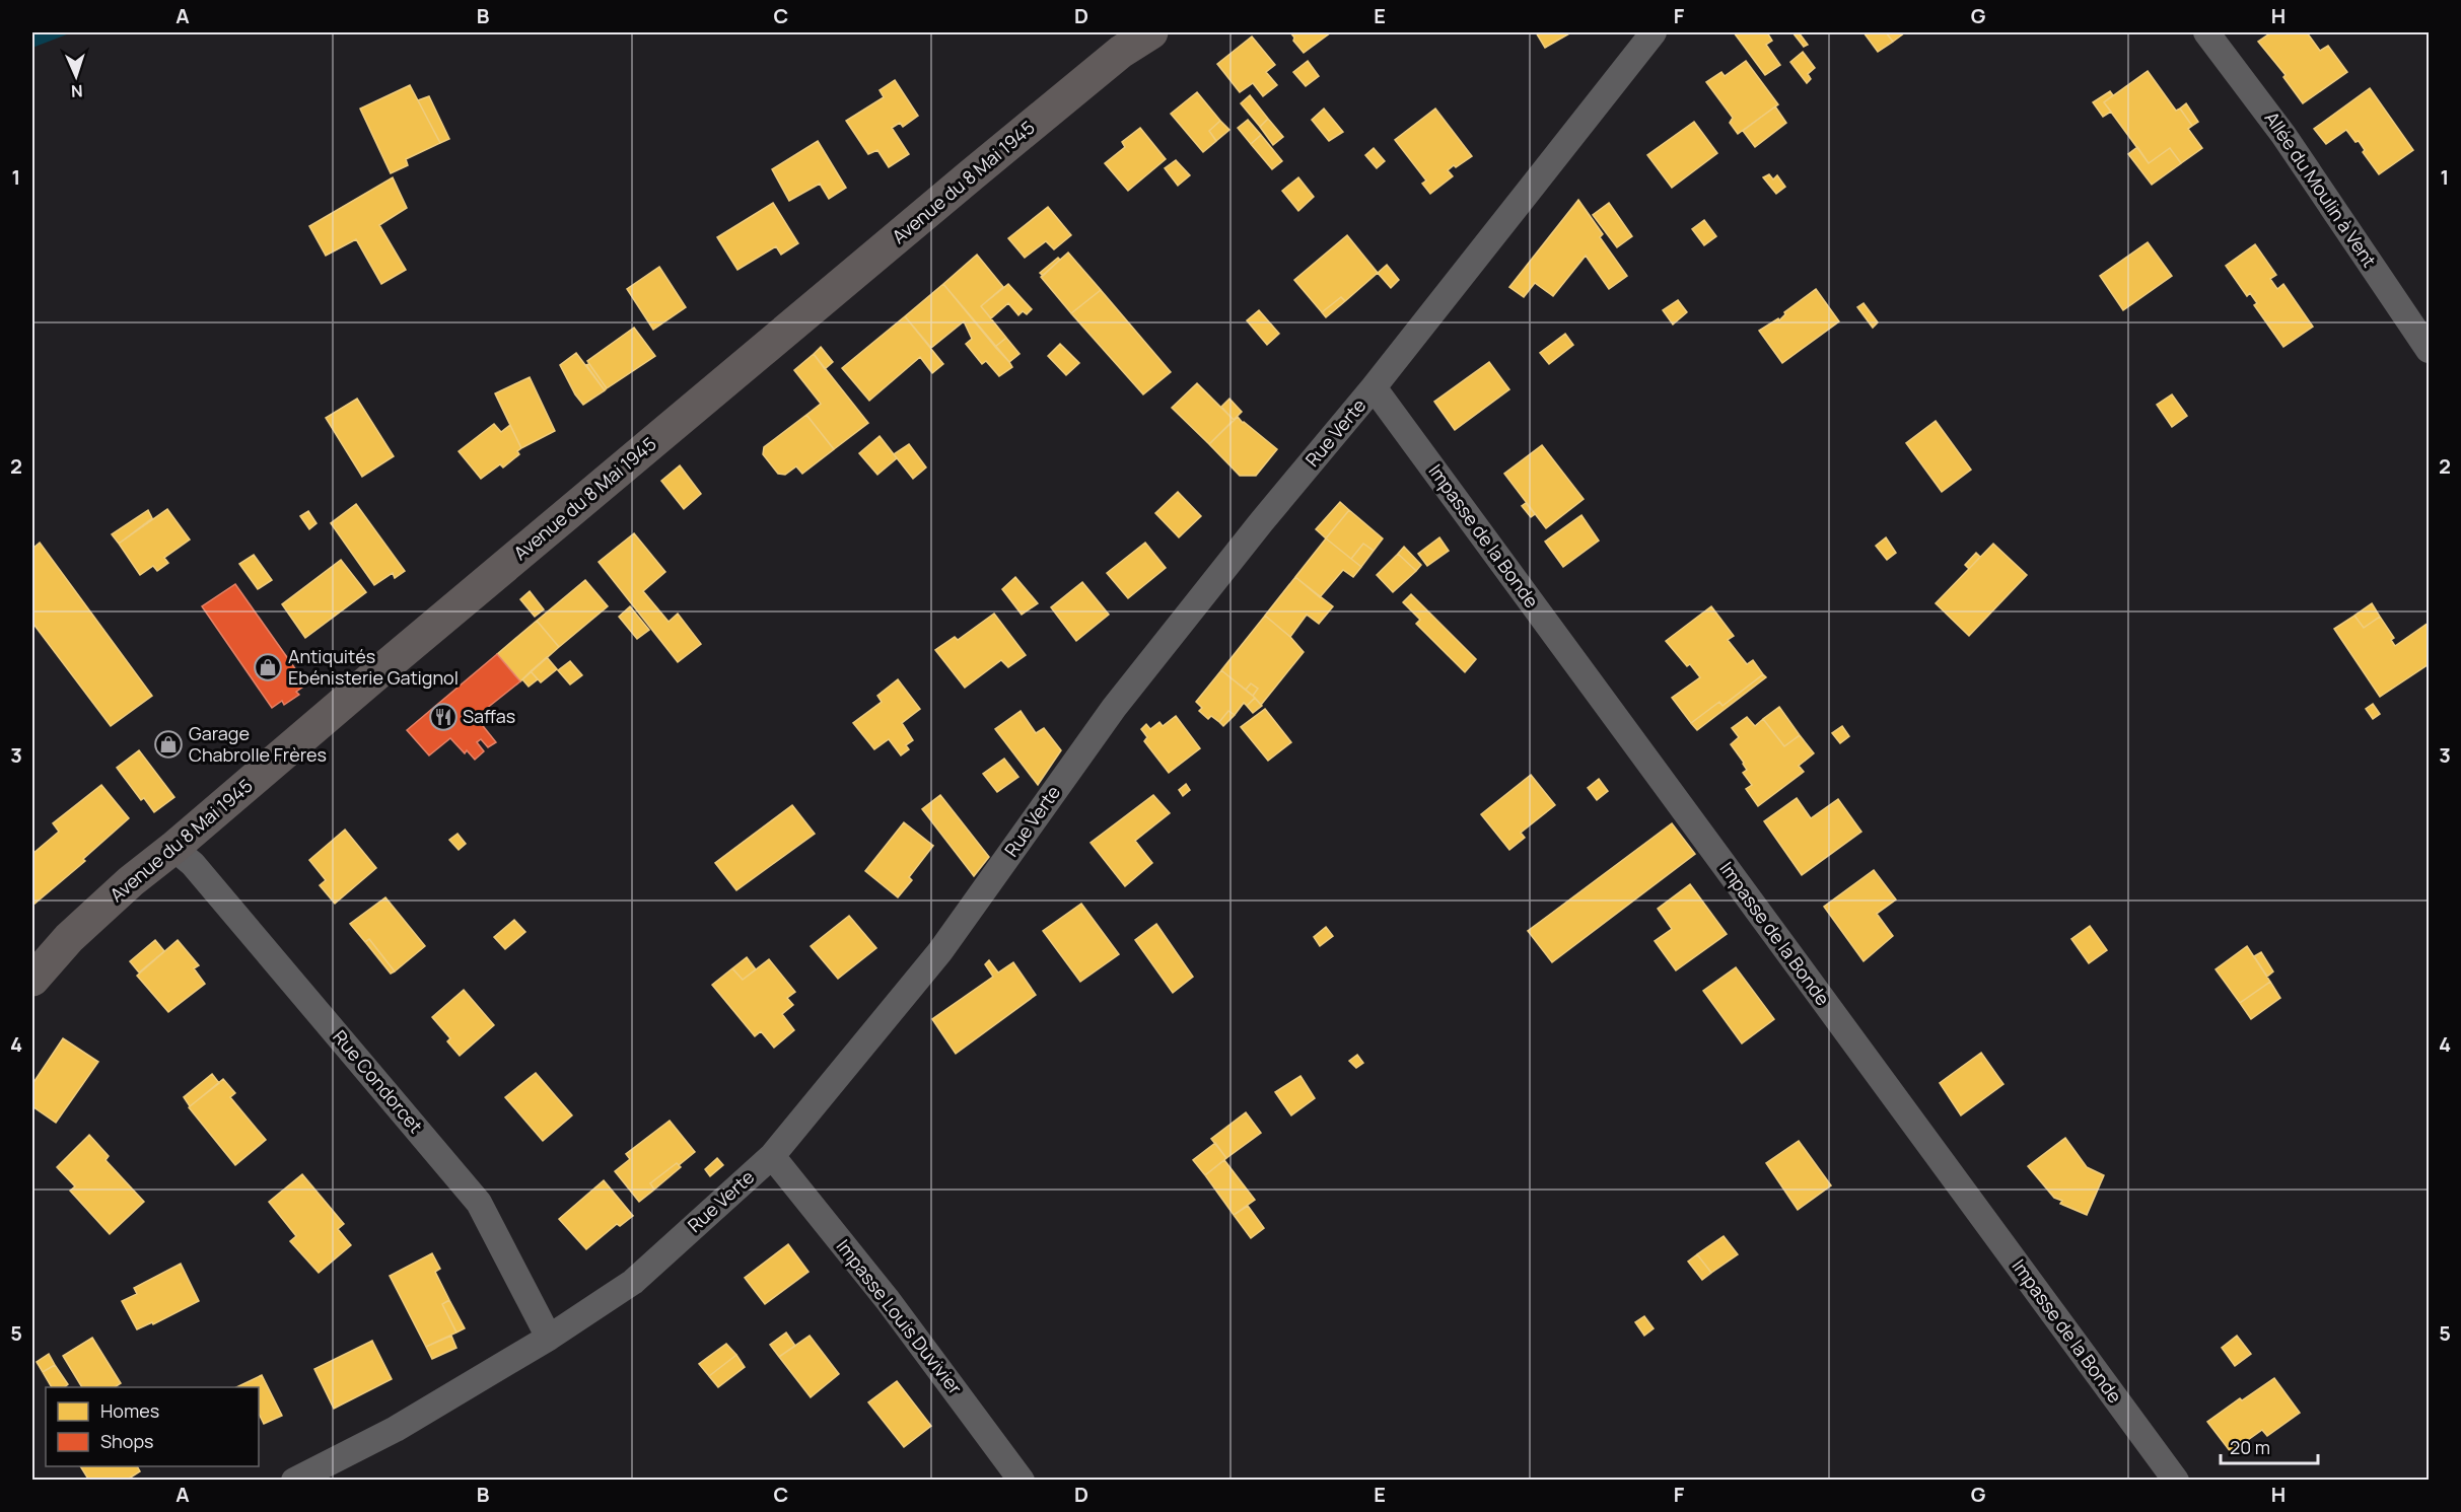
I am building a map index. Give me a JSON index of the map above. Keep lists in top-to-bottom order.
{
  "streets": {
    "main road": ["Avenue du 8 Mai 1945"],
    "street": [
      "Allée du Moulin à Vent",
      "Rue Verte",
      "Impasse de la Bonde",
      "Rue Condorcet",
      "Impasse Louis Duvivier"
    ]
  },
  "crossings": [
    ["Avenue du 8 Mai 1945", "Rue Condorcet"],
    ["Rue Verte", "Impasse de la Bonde"],
    ["Rue Verte", "Rue Condorcet"],
    ["Rue Verte", "Impasse Louis Duvivier"]
  ],
  "places": {
    "shop": ["Antiquités Ebénisterie Gatignol", "Garage Chabrolle Frères"],
    "restaurant": ["Saffas"]
  },
  "legend": ["Homes", "Shops"],
  "scale_bar": "20 m",
  "north": "bottom",
  "grid": {
    "columns": [
      "A",
      "B",
      "C",
      "D",
      "E",
      "F",
      "G",
      "H"
    ],
    "rows": [
      "1",
      "2",
      "3",
      "4",
      "5"
    ]
  }
}
